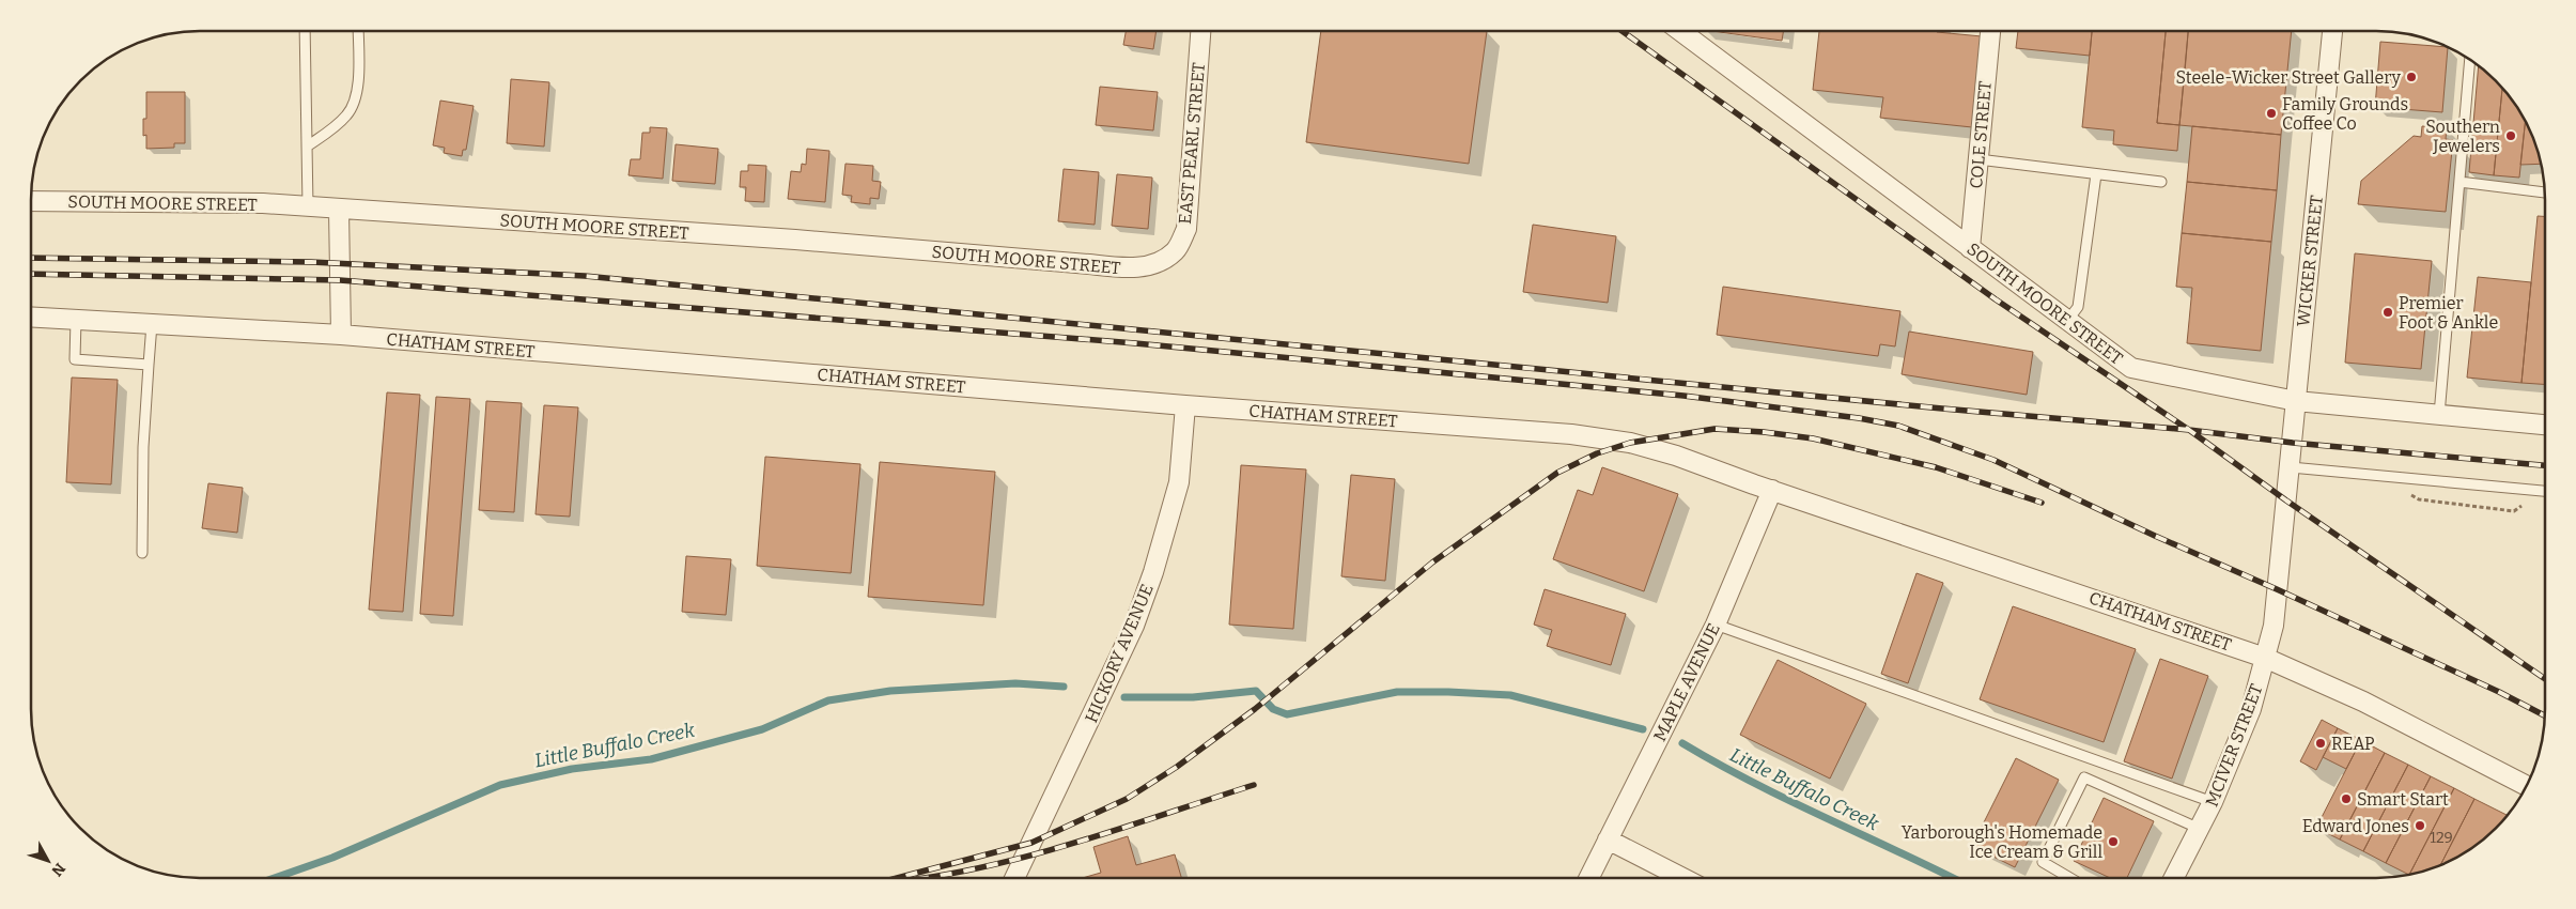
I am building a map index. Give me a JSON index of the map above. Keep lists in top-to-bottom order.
{
  "streets": {
    "street": [
      "COLE STREET",
      "EAST PEARL STREET",
      "SOUTH MOORE STREET",
      "WICKER STREET",
      "CHATHAM STREET",
      "HICKORY AVENUE",
      "MAPLE AVENUE",
      "MCIVER STREET"
    ]
  },
  "crossings": [
    ["COLE STREET", "SOUTH MOORE STREET"],
    ["EAST PEARL STREET", "SOUTH MOORE STREET"],
    ["SOUTH MOORE STREET", "WICKER STREET"],
    ["WICKER STREET", "MCIVER STREET"],
    ["CHATHAM STREET", "HICKORY AVENUE"],
    ["CHATHAM STREET", "MAPLE AVENUE"],
    ["CHATHAM STREET", "MCIVER STREET"]
  ],
  "water": ["Little Buffalo Creek"],
  "places": [
    "Steele-Wicker Street Gallery",
    "Family Grounds Coffee Co",
    "Southern Jewelers",
    "Premier Foot & Ankle",
    "REAP",
    "Smart Start",
    "Edward Jones",
    "Yarborough's Homemade Ice Cream & Grill"
  ],
  "house_numbers": ["129"],
  "north": "bottom right"
}
